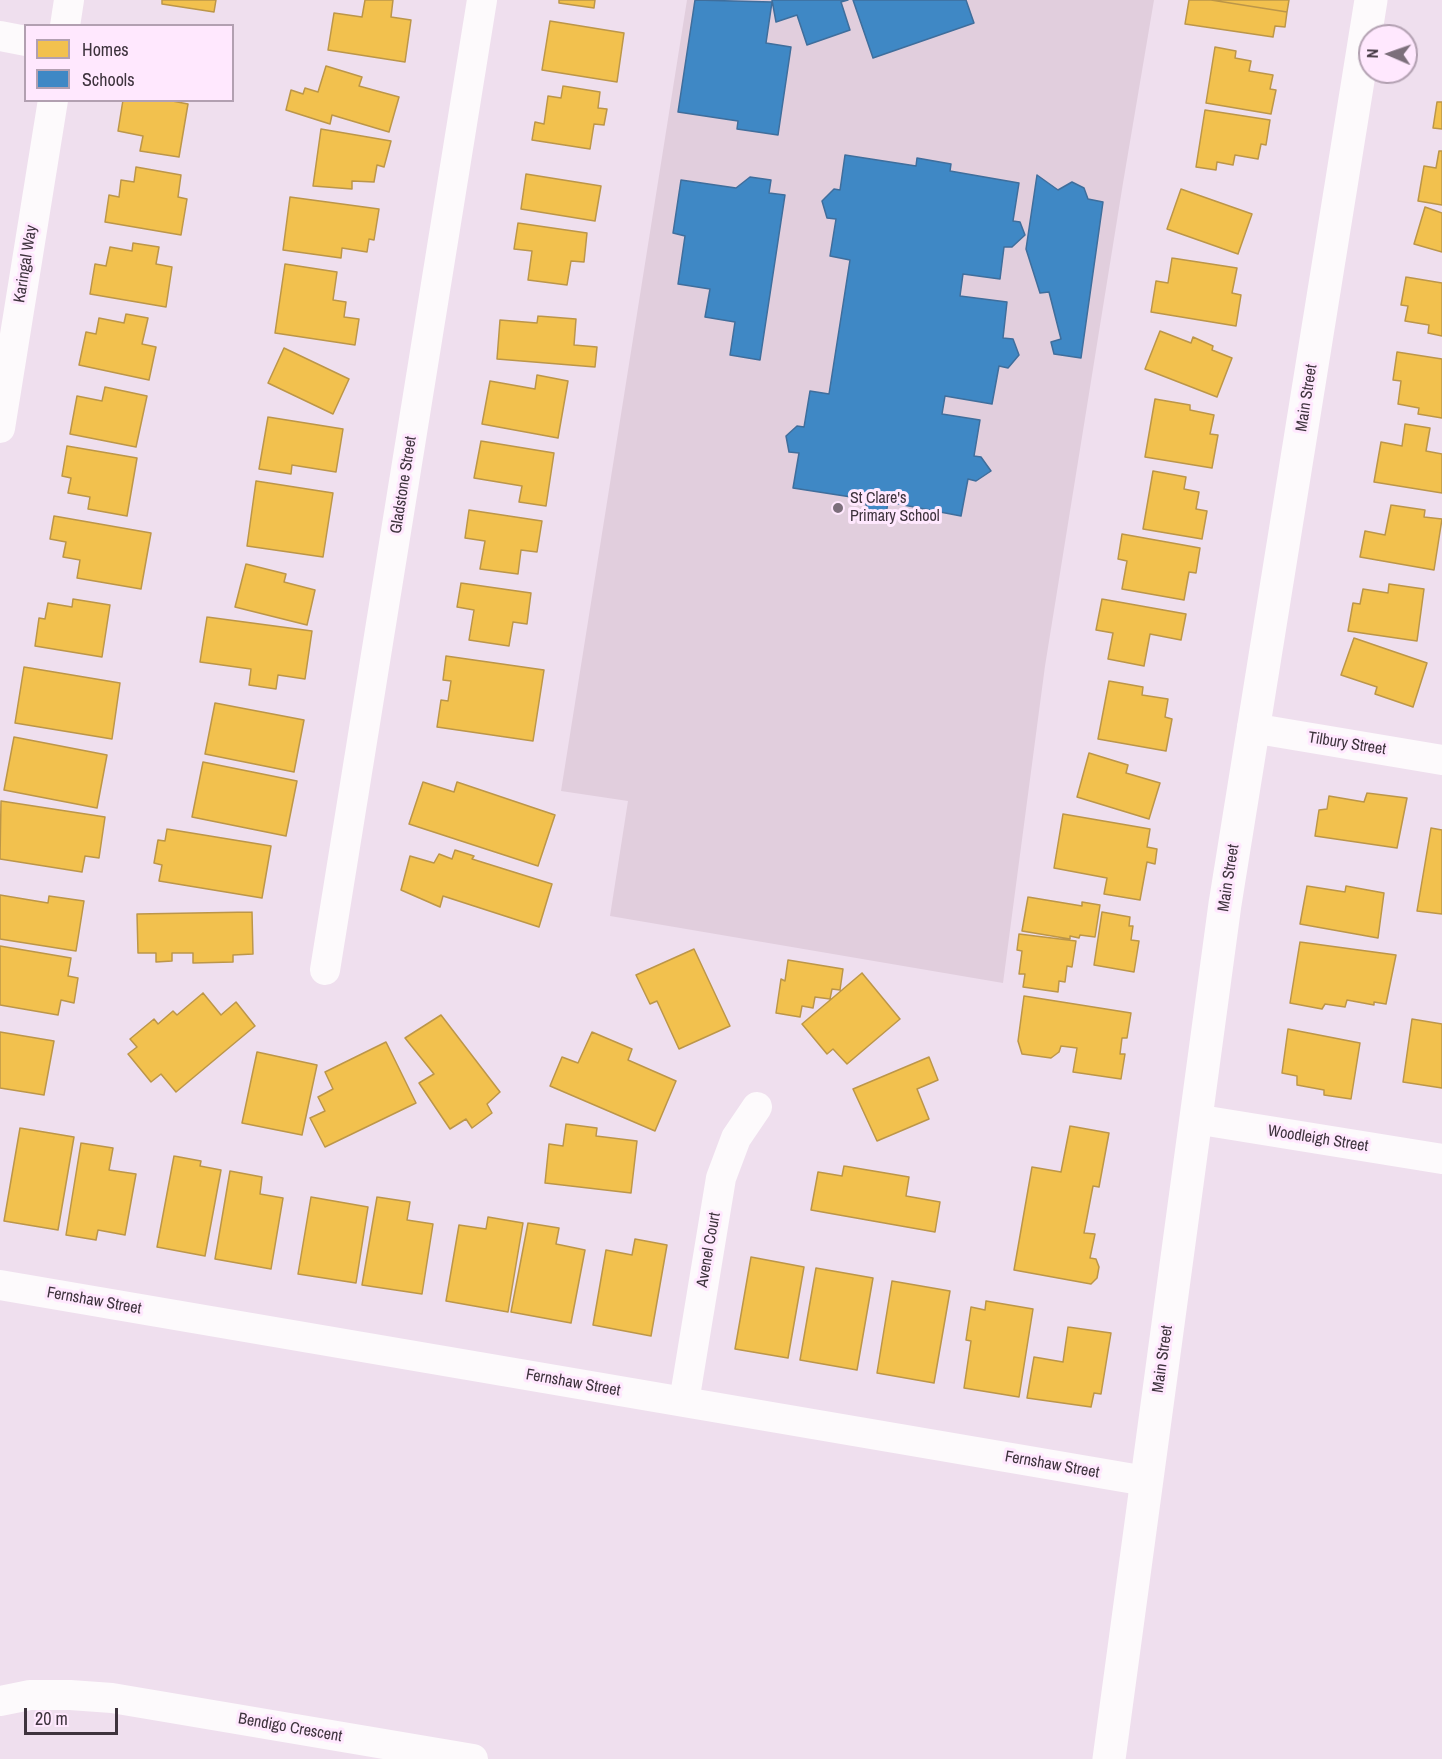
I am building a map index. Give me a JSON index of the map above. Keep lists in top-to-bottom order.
{
  "streets": {
    "street": [
      "Karingal Way",
      "Main Street",
      "Gladstone Street",
      "Tilbury Street",
      "Woodleigh Street",
      "Avenel Court",
      "Fernshaw Street",
      "Bendigo Crescent"
    ]
  },
  "crossings": [
    ["Main Street", "Tilbury Street"],
    ["Main Street", "Woodleigh Street"],
    ["Main Street", "Fernshaw Street"],
    ["Avenel Court", "Fernshaw Street"]
  ],
  "places": ["St Clare's Primary School"],
  "legend": ["Homes", "Schools"],
  "scale_bar": "20 m",
  "north": "left"
}
